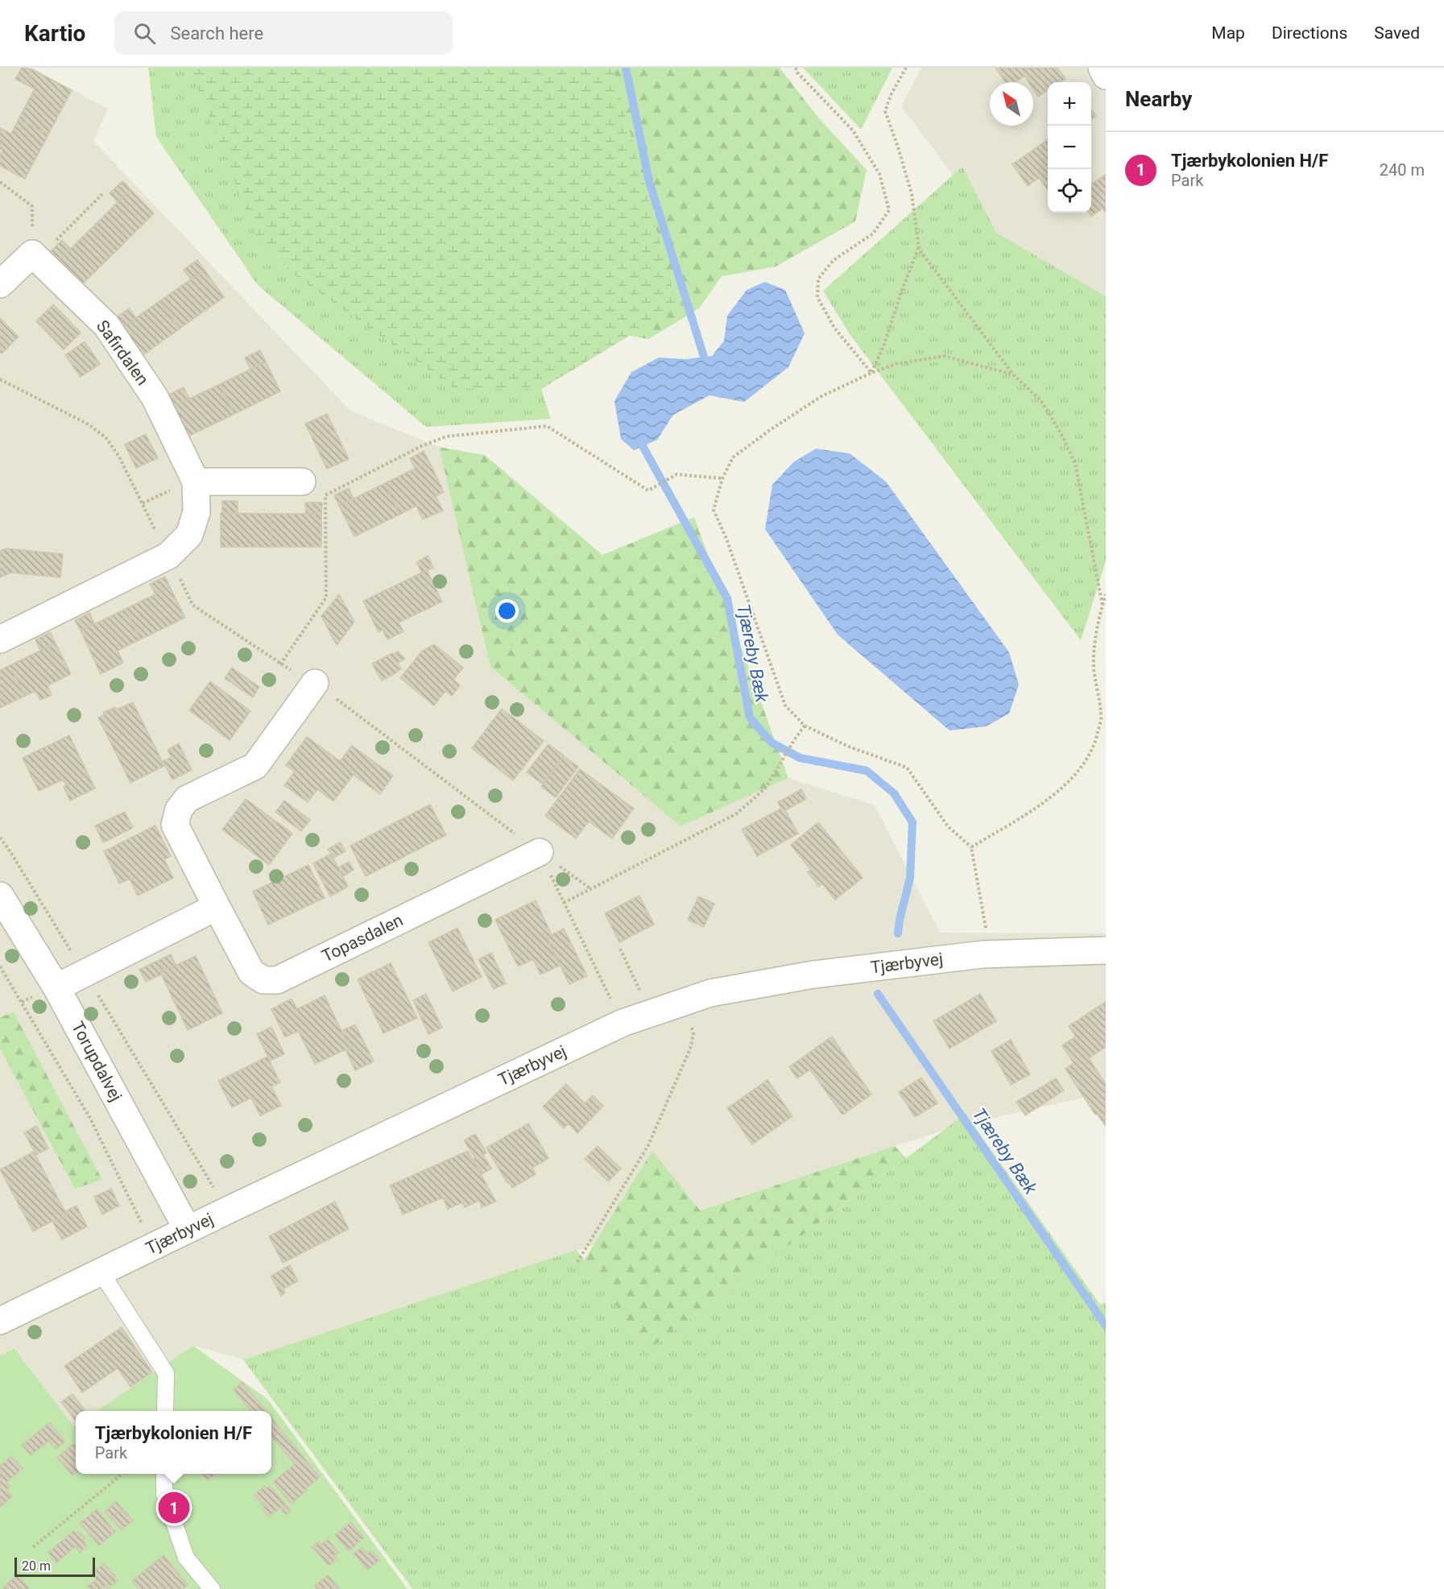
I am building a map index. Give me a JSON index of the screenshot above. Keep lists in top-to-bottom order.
{
  "streets": {
    "street": [
      "Safirdalen",
      "Topasdalen",
      "Tjærbyvej",
      "Torupdalvej"
    ]
  },
  "crossings": [
    ["Tjærbyvej", "Torupdalvej"]
  ],
  "water": ["Tjæreby Bæk"],
  "scale_bar": "20 m",
  "north": "top left",
  "page": {
    "header": "Kartio",
    "search": "Search here",
    "nav": ["Map", "Directions", "Saved"],
    "heading": "Nearby",
    "map_buttons": ["+", "−"],
    "list": [
      {
        "mark": "1",
        "name": "Tjærbykolonien H/F",
        "note": "Park",
        "value": "240 m"
      }
    ],
    "popup": ["Tjærbykolonien H/F", "Park"],
    "pins": "1",
    "scale": "20 m"
  }
}
